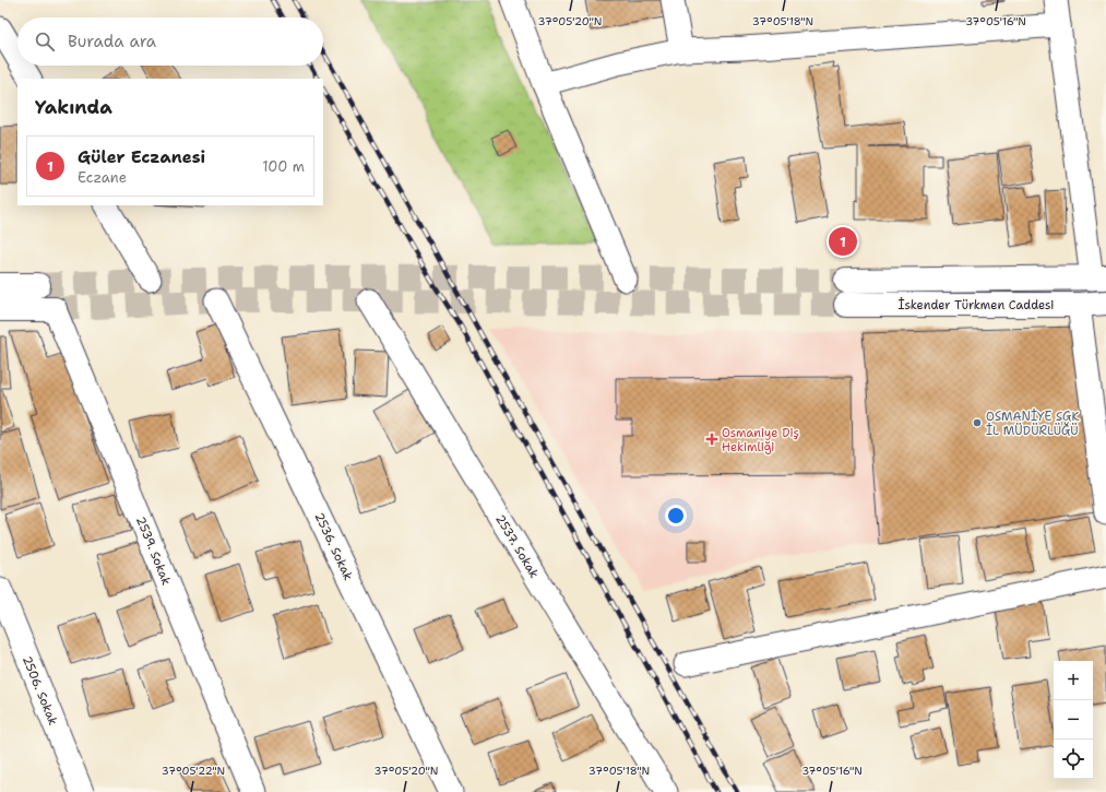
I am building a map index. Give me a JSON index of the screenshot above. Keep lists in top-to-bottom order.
{
  "streets": {
    "main road": ["İskender Türkmen Caddesi"],
    "street": [
      "2536. Sokak",
      "2537. Sokak",
      "2539. Sokak",
      "2506. Sokak"
    ]
  },
  "places": {
    "other": ["OSMANİYE SGK İL MÜDÜRLÜĞÜ"],
    "health": ["Osmaniye Diş Hekimliği"]
  },
  "page": {
    "search": "Burada ara",
    "heading": "Yakında",
    "list": [
      {
        "mark": "1",
        "name": "Güler Eczanesi",
        "note": "Eczane",
        "value": "100 m"
      }
    ],
    "pins": "1",
    "map_buttons": ["+", "−"]
  },
  "coordinates": [
    "37°05'20\"N",
    "37°05'18\"N",
    "37°05'16\"N",
    "37°05'22\"N"
  ]
}
